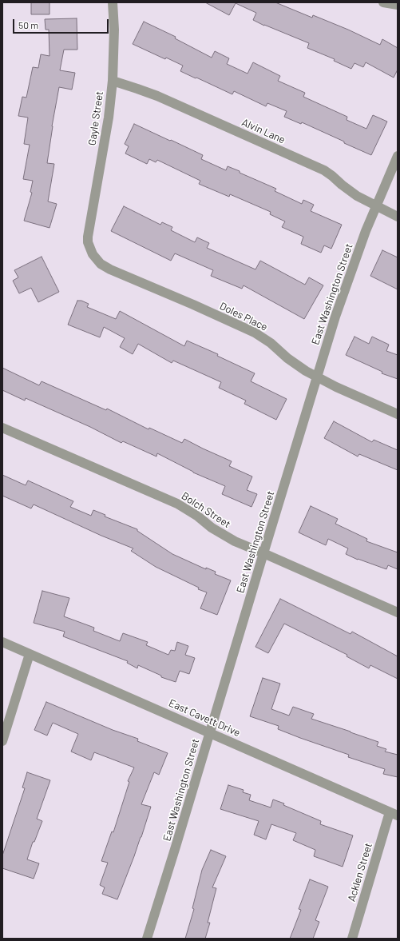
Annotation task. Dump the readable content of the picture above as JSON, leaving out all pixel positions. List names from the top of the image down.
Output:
{
  "streets": {
    "street": [
      "Gayle Street",
      "Alvin Lane",
      "East Washington Street",
      "Doles Place",
      "Bolch Street",
      "East Cavett Drive",
      "Acklen Street"
    ]
  },
  "crossings": [
    ["Gayle Street", "Alvin Lane"],
    ["Gayle Street", "Doles Place"],
    ["Alvin Lane", "East Washington Street"],
    ["East Washington Street", "Doles Place"],
    ["East Washington Street", "Bolch Street"],
    ["East Washington Street", "East Cavett Drive"],
    ["East Cavett Drive", "Acklen Street"]
  ],
  "scale_bar": "50 m"
}
